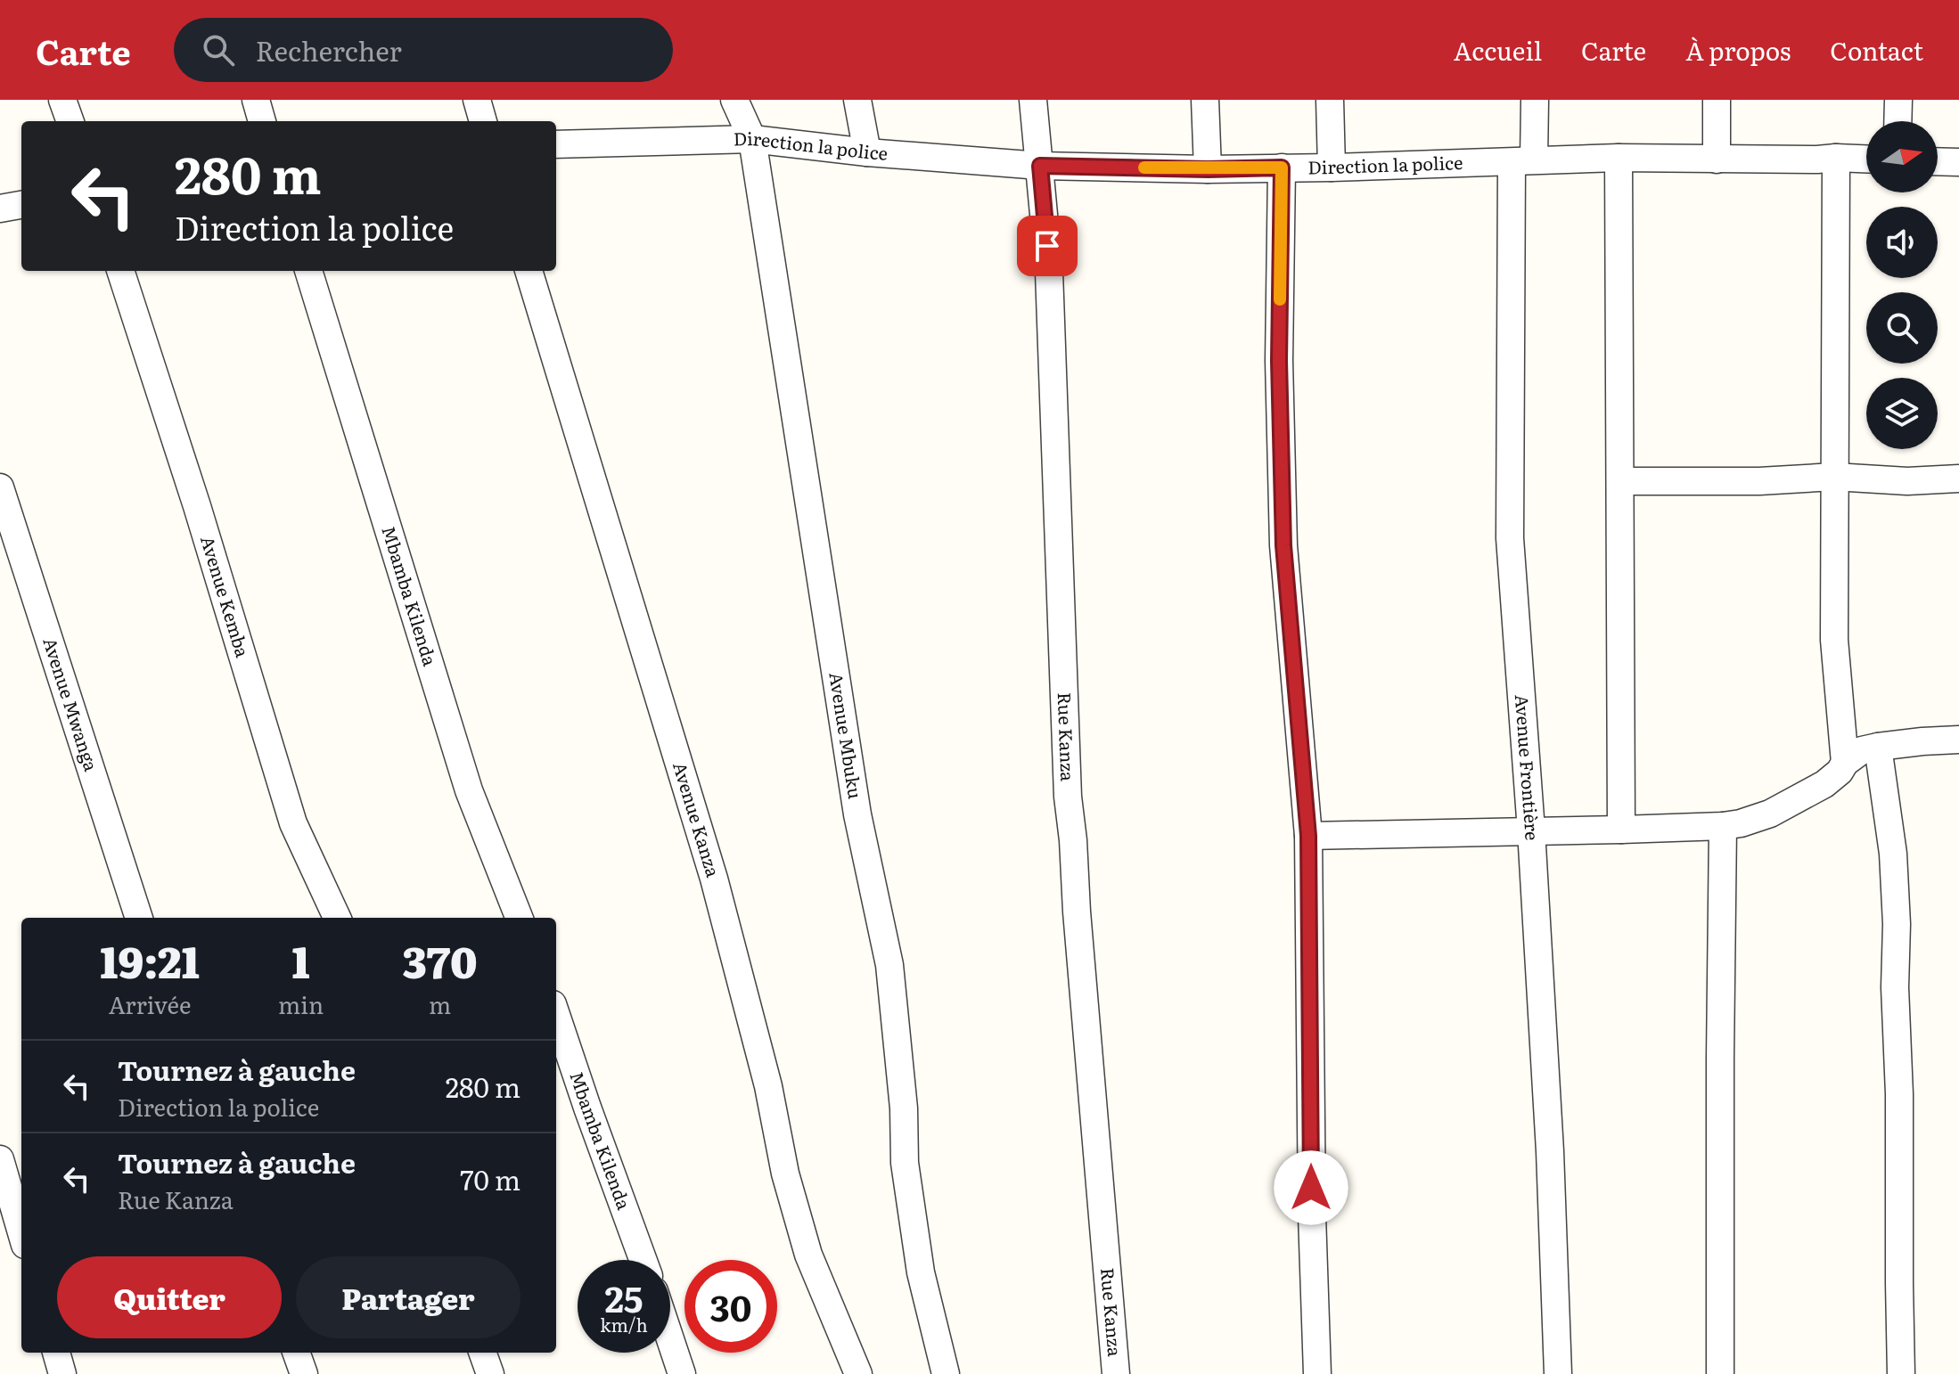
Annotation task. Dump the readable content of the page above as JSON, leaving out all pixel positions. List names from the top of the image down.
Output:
{
  "streets": {
    "street": [
      "Direction la police",
      "Avenue Kemba",
      "Mbamba Kilenda",
      "Avenue Mwanga",
      "Avenue Mbuku",
      "Rue Kanza",
      "Avenue Frontière",
      "Avenue Kanza"
    ]
  },
  "crossings": [
    ["Direction la police", "Avenue Mbuku"],
    ["Direction la police", "Rue Kanza"],
    ["Direction la police", "Avenue Frontière"]
  ],
  "north": "right",
  "page": {
    "header": "Carte",
    "search": "Rechercher",
    "nav": [
      "Accueil",
      "Carte",
      "À propos",
      "Contact"
    ],
    "turn": ["280 m", "Direction la police"],
    "eta": [
      "19:21",
      "Arrivée",
      "1",
      "min",
      "370",
      "m"
    ],
    "list": [
      {
        "name": "Tournez à gauche",
        "note": "Direction la police",
        "value": "280 m"
      },
      {
        "name": "Tournez à gauche",
        "note": "Rue Kanza",
        "value": "70 m"
      }
    ],
    "buttons": ["Quitter", "Partager"],
    "speed": "25 km/h",
    "limit": "30"
  }
}
